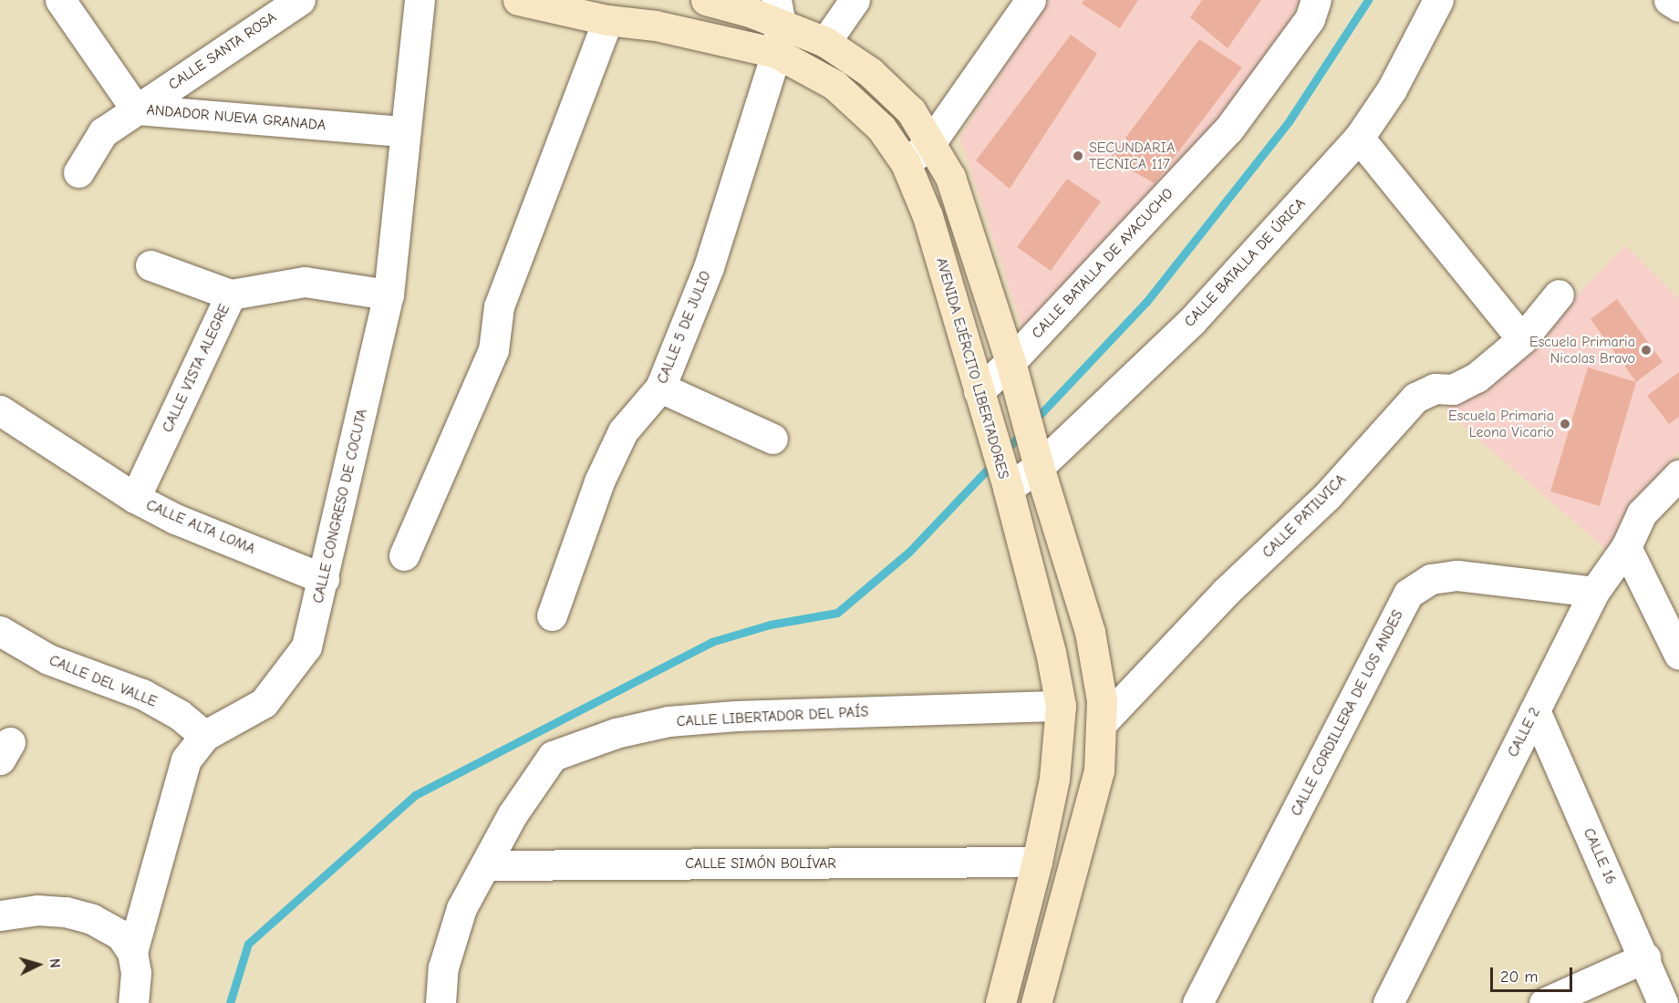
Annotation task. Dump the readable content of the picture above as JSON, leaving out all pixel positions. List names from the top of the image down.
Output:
{
  "streets": {
    "main road": ["AVENIDA EJÉRCITO LIBERTADORES"],
    "street": [
      "CALLE SANTA ROSA",
      "ANDADOR NUEVA GRANADA",
      "CALLE BATALLA DE ÚRICA",
      "CALLE BATALLA DE AYACUCHO",
      "CALLE 5 DE JULIO",
      "CALLE VISTA ALEGRE",
      "CALLE CONGRESO DE COCUTA",
      "CALLE PATILVICA",
      "CALLE ALTA LOMA",
      "CALLE DEL VALLE",
      "CALLE CORDILLERA DE LOS ANDES",
      "CALLE LIBERTADOR DEL PAÍS",
      "CALLE 2",
      "CALLE 16",
      "CALLE SIMÓN BOLÍVAR"
    ]
  },
  "crossings": [
    ["CALLE SANTA ROSA", "ANDADOR NUEVA GRANADA"],
    ["ANDADOR NUEVA GRANADA", "CALLE CONGRESO DE COCUTA"],
    ["CALLE BATALLA DE ÚRICA", "AVENIDA EJÉRCITO LIBERTADORES"],
    ["CALLE BATALLA DE AYACUCHO", "AVENIDA EJÉRCITO LIBERTADORES"],
    ["CALLE 5 DE JULIO", "AVENIDA EJÉRCITO LIBERTADORES"],
    ["CALLE VISTA ALEGRE", "CALLE CONGRESO DE COCUTA"],
    ["CALLE VISTA ALEGRE", "CALLE ALTA LOMA"],
    ["AVENIDA EJÉRCITO LIBERTADORES", "CALLE LIBERTADOR DEL PAÍS"],
    ["AVENIDA EJÉRCITO LIBERTADORES", "CALLE SIMÓN BOLÍVAR"],
    ["CALLE CONGRESO DE COCUTA", "CALLE ALTA LOMA"],
    ["CALLE CONGRESO DE COCUTA", "CALLE DEL VALLE"],
    ["CALLE CORDILLERA DE LOS ANDES", "CALLE 2"],
    ["CALLE LIBERTADOR DEL PAÍS", "CALLE SIMÓN BOLÍVAR"],
    ["CALLE 2", "CALLE 16"]
  ],
  "places": ["SECUNDARIA TECNICA 117", "Escuela Primaria Nicolas Bravo", "Escuela Primaria Leona Vicario"],
  "scale_bar": "20 m",
  "north": "right"
}
